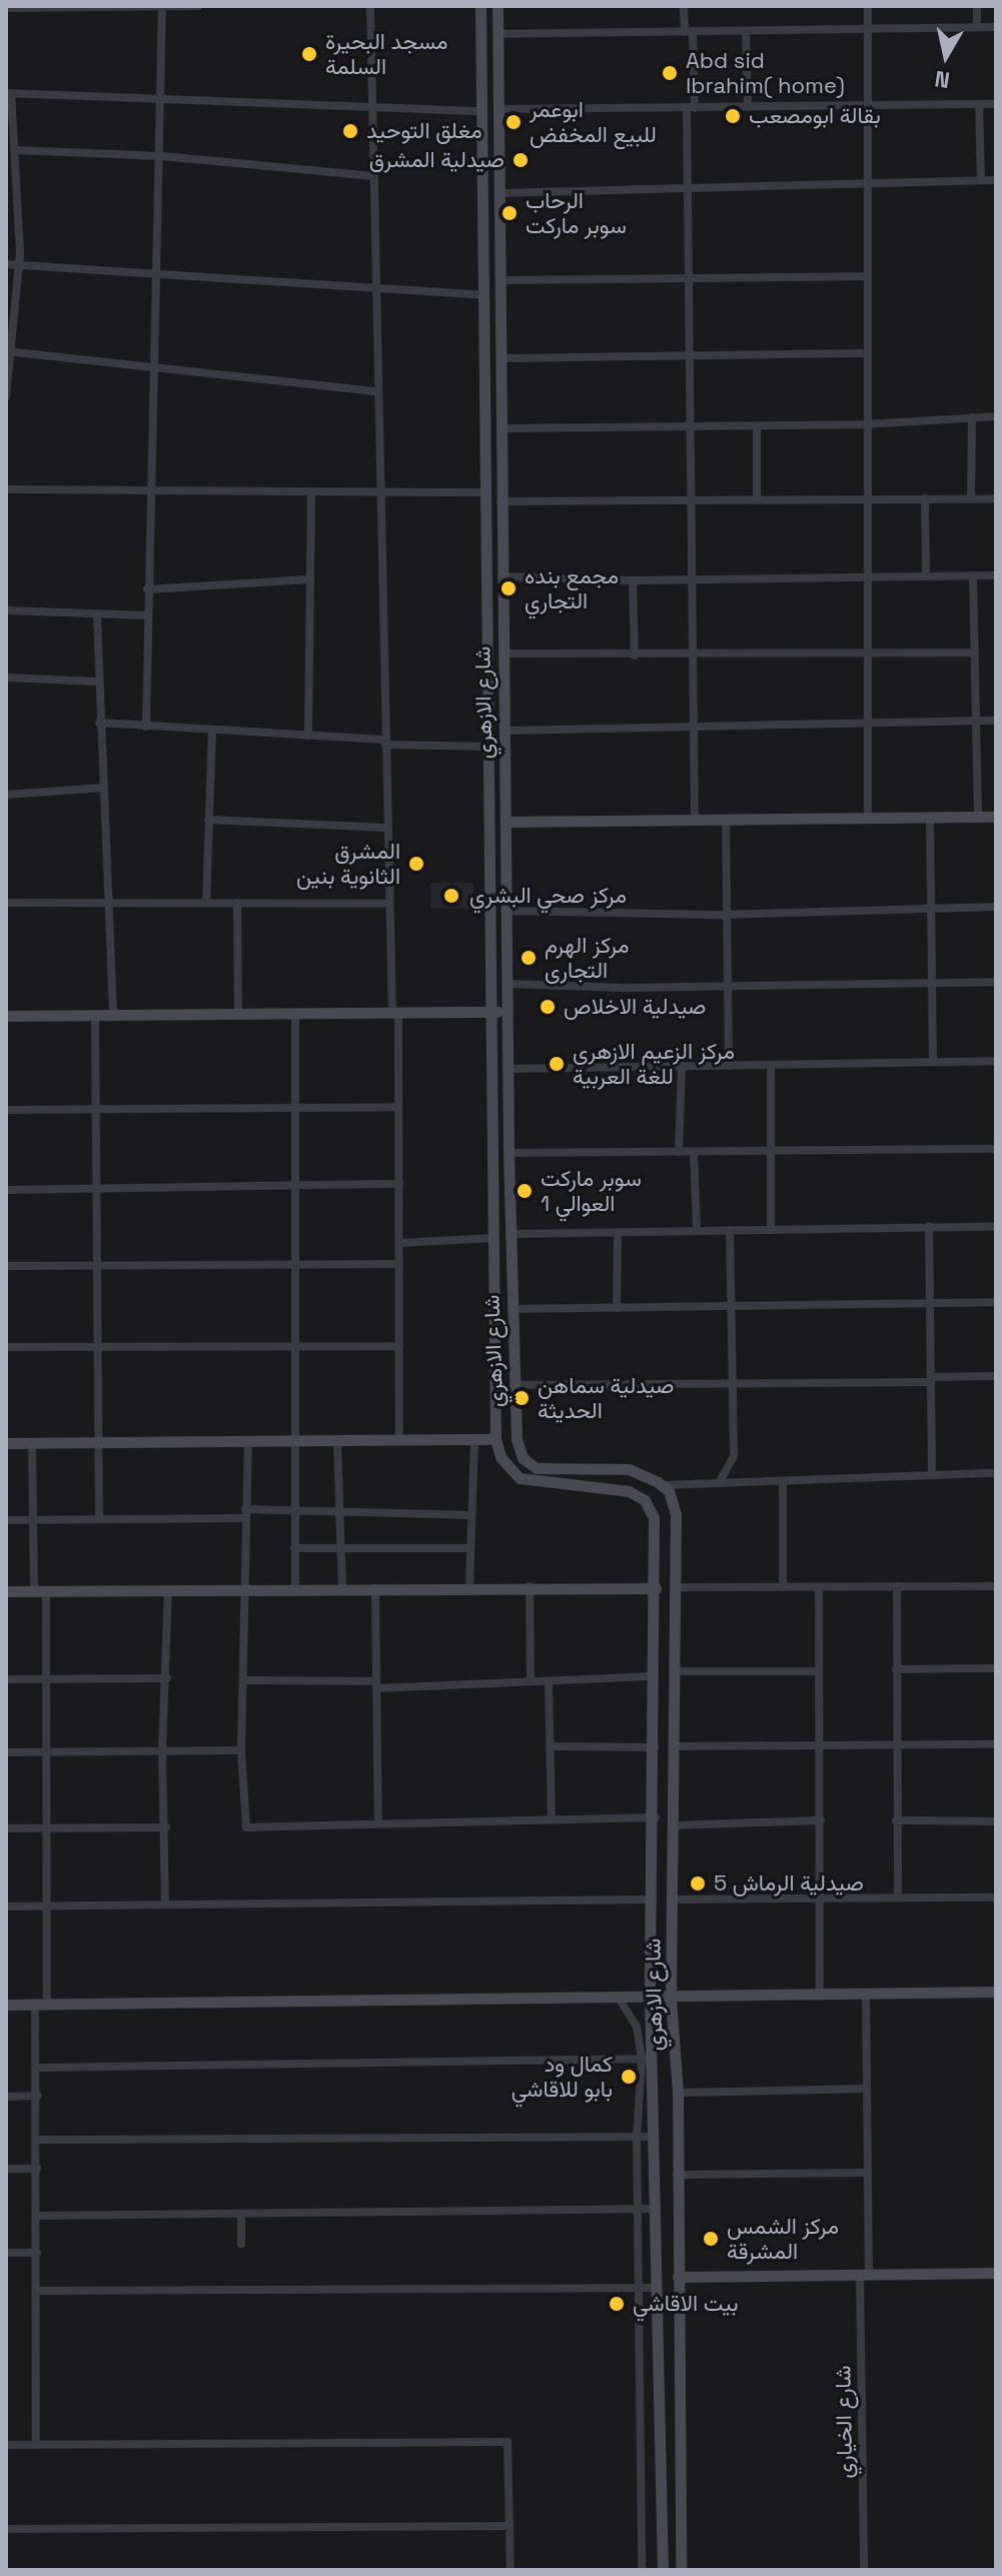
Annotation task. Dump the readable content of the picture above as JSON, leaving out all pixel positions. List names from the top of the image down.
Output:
{
  "streets": {
    "street": ["شارع الازهري", "شارع الخياري"]
  },
  "places": [
    "مسجد البحيرة السلمة",
    "Abd sid Ibrahim( home)",
    "بقالة ابومصعب",
    "ابوعمر للبيع المخفض",
    "مغلق التوحيد",
    "صيدلية المشرق",
    "الرحاب سوبر ماركت",
    "مجمع بنده التجاري",
    "المشرق الثانوية بنين",
    "مركز صحي البشري",
    "مركز الهرم التجارى",
    "صيدلية الاخلاص",
    "مركز الزعيم الازهري للغة العربية",
    "سوبر ماركت العوالي 1",
    "صيدلية سماهن الحديثة",
    "صيدلية الرماش 5",
    "كمال ود بابو للاقاشي",
    "مركز الشمس المشرقة",
    "بيت الاقاشي"
  ],
  "north": "bottom"
}
